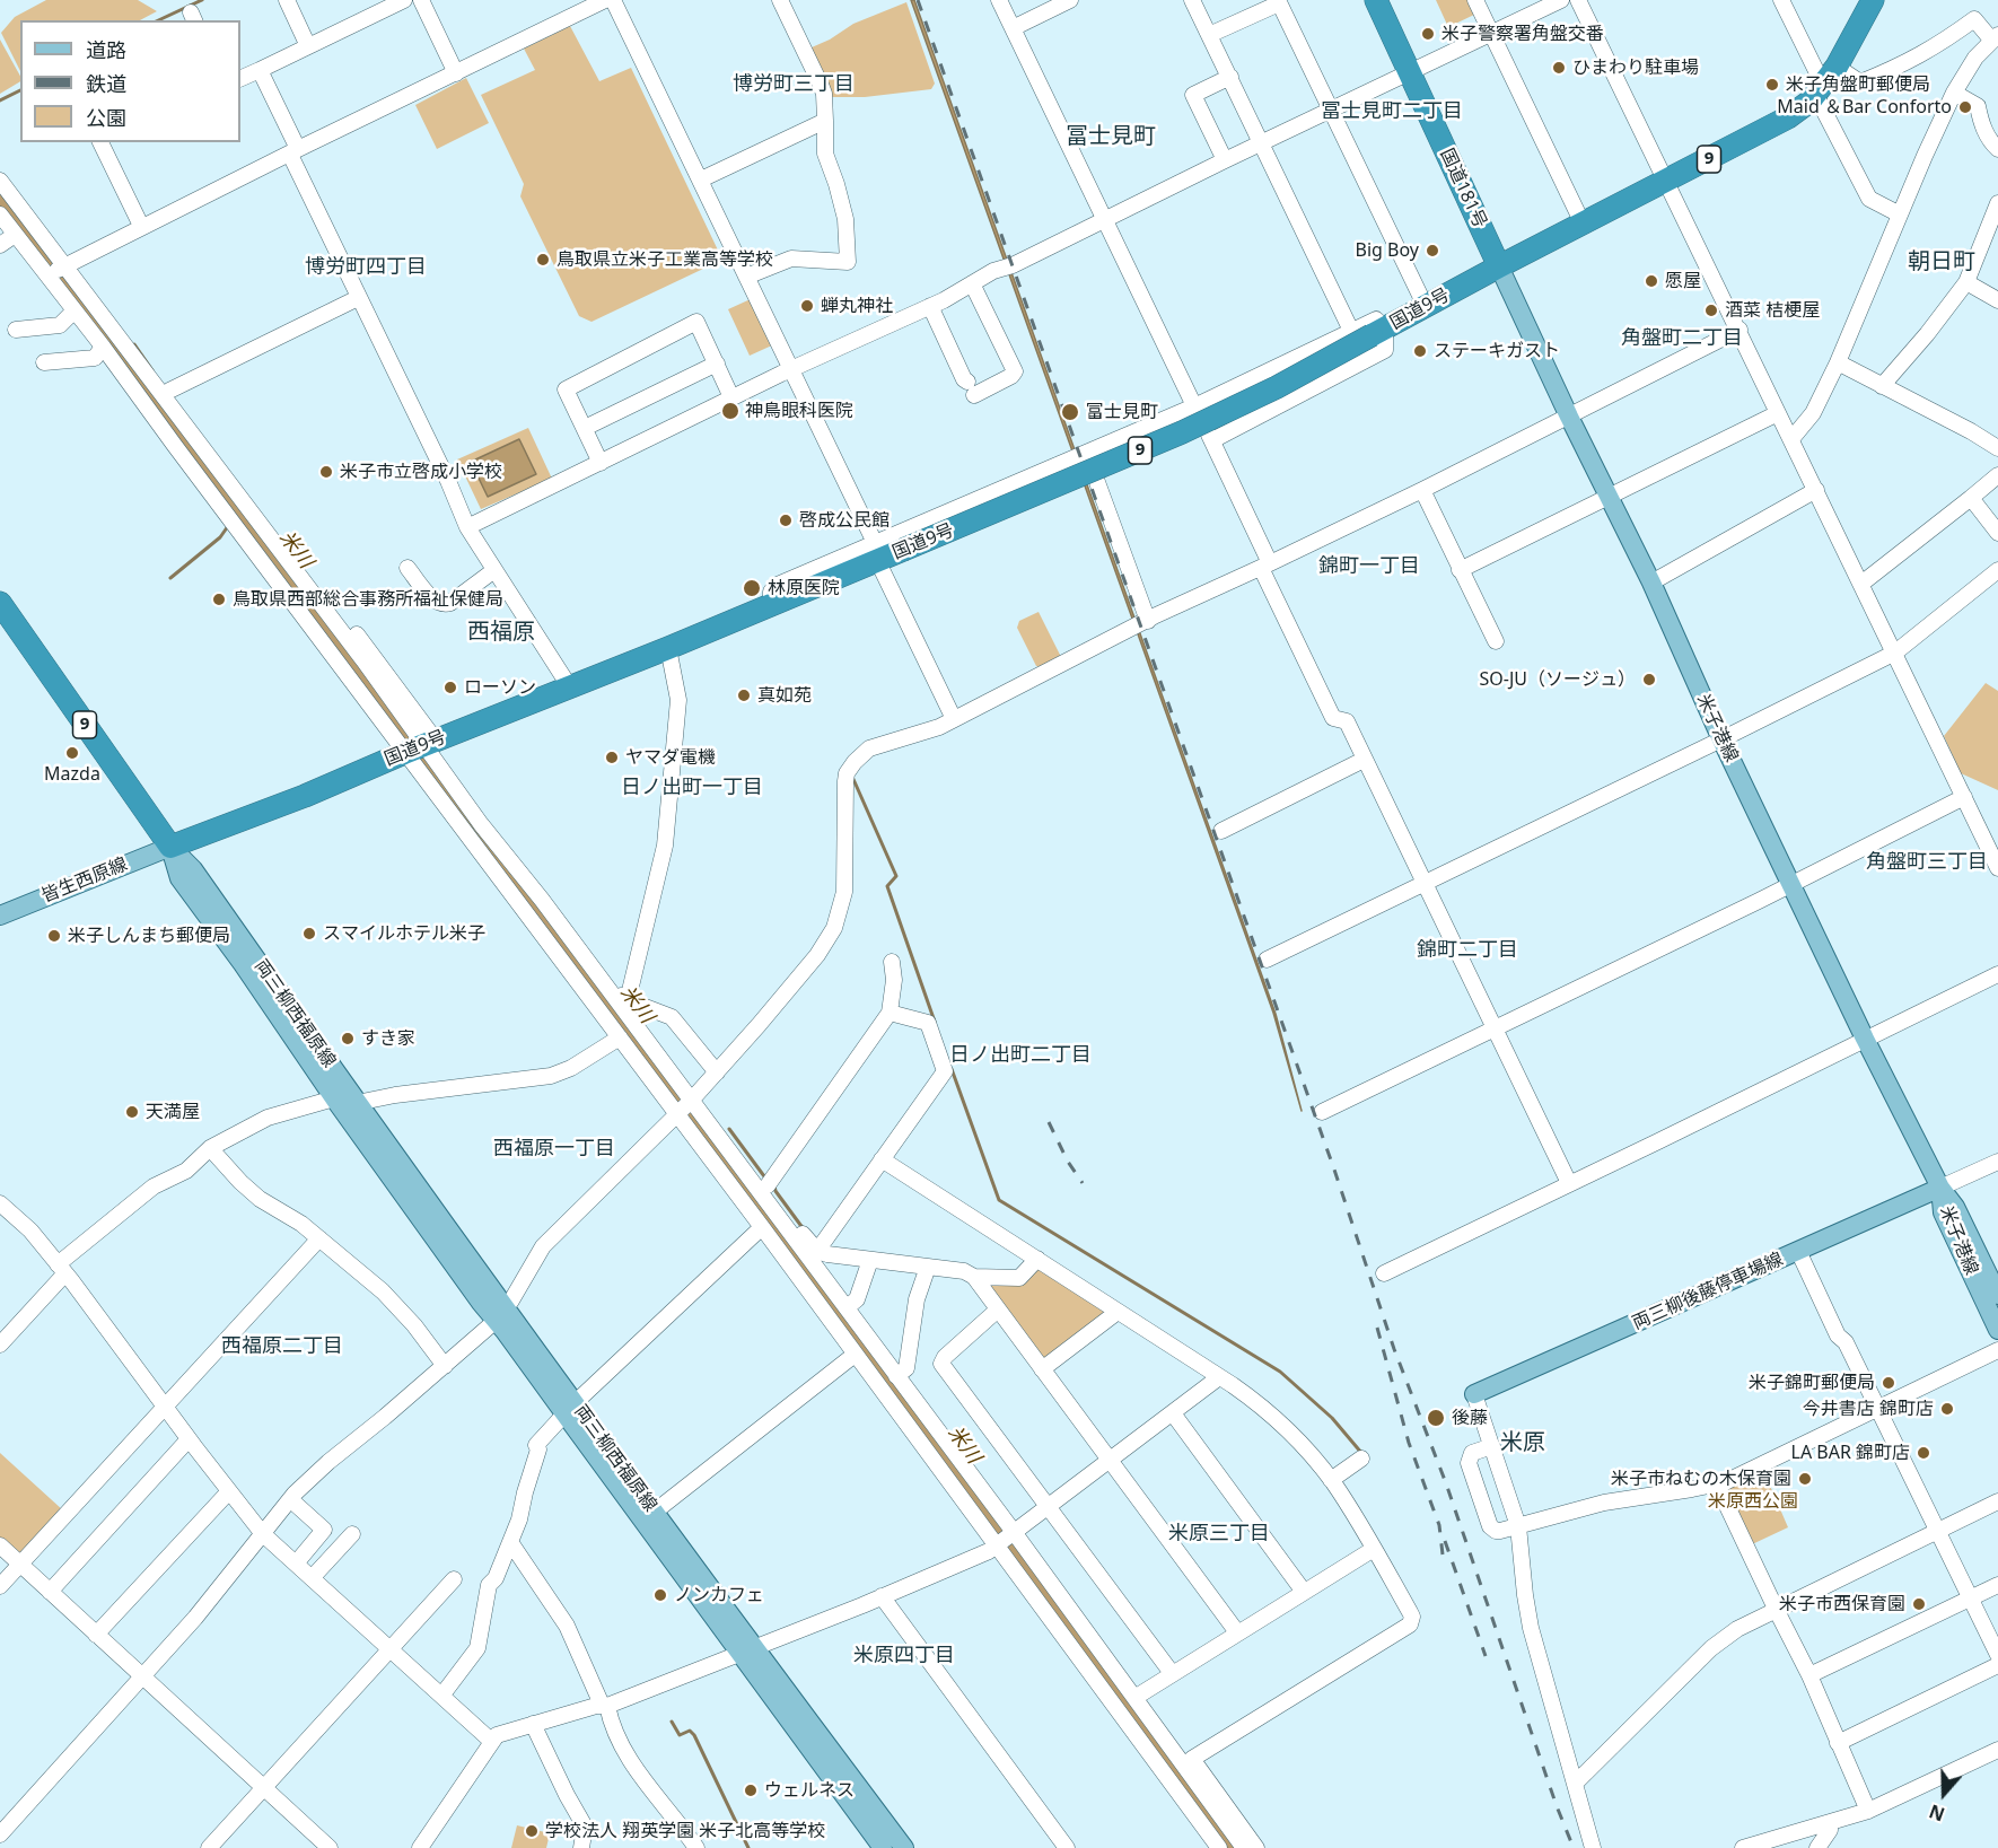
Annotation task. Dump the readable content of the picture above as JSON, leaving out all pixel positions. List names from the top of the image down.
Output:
{
  "streets": {
    "highway": ["9", "国道181号", "国道9号"],
    "main road": [
      "米子港線",
      "皆生西原線",
      "両三柳西福原線",
      "両三柳後藤停車場線"
    ]
  },
  "crossings": [
    ["9", "国道9号"],
    ["9", "皆生西原線"],
    ["9", "両三柳西福原線"],
    ["国道181号", "国道9号"],
    ["国道181号", "米子港線"],
    ["国道9号", "米子港線"],
    ["国道9号", "皆生西原線"],
    ["国道9号", "両三柳西福原線"],
    ["米子港線", "両三柳後藤停車場線"],
    ["皆生西原線", "両三柳西福原線"]
  ],
  "districts": [
    "博労町三丁目",
    "冨士見町二丁目",
    "冨士見町",
    "朝日町",
    "博労町四丁目",
    "角盤町二丁目",
    "錦町一丁目",
    "西福原",
    "日ノ出町一丁目",
    "角盤町三丁目",
    "錦町二丁目",
    "日ノ出町二丁目",
    "西福原一丁目",
    "西福原二丁目",
    "米原",
    "米原三丁目",
    "米原四丁目"
  ],
  "water": ["米川"],
  "parks": ["米原西公園"],
  "places": [
    "米子警察署角盤交番",
    "ひまわり駐車場",
    "米子角盤町郵便局",
    "Maid ＆Bar Conforto",
    "Big Boy",
    "鳥取県立米子工業高等学校",
    "愿屋",
    "蝉丸神社",
    "酒菜 桔梗屋",
    "ステーキガスト",
    "神鳥眼科医院",
    "富士見町",
    "米子市立啓成小学校",
    "啓成公民館",
    "林原医院",
    "鳥取県西部総合事務所福祉保健局",
    "SO-JU（ソージュ）",
    "ローソン",
    "真如苑",
    "Mazda",
    "ヤマダ電機",
    "スマイルホテル米子",
    "米子しんまち郵便局",
    "すき家",
    "天満屋",
    "米子錦町郵便局",
    "今井書店 錦町店",
    "後藤",
    "LA BAR 錦町店",
    "米子市ねむの木保育園",
    "ノンカフェ",
    "米子市西保育園",
    "ウェルネス",
    "学校法人 翔英学園 米子北高等学校"
  ],
  "legend": ["道路", "鉄道", "公園"],
  "north": "bottom"
}
